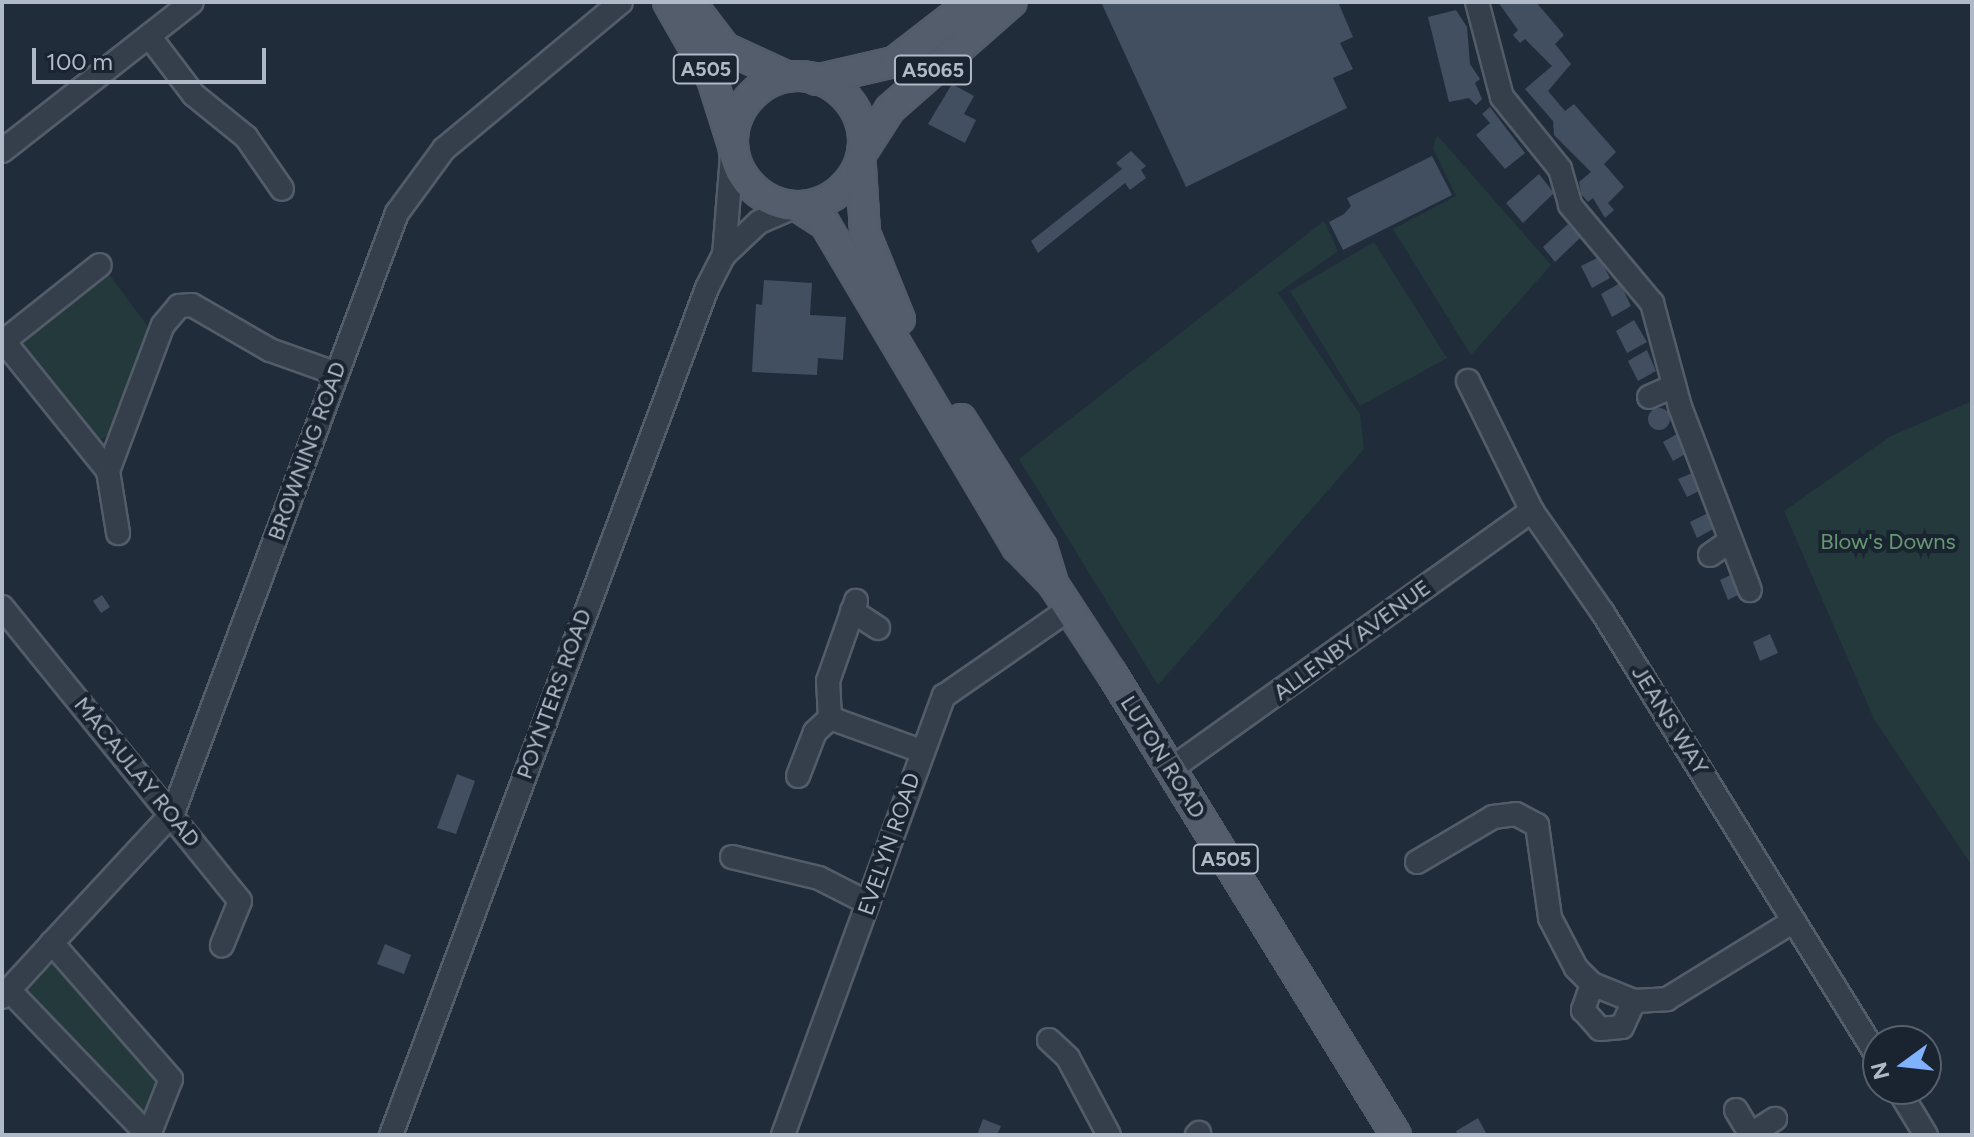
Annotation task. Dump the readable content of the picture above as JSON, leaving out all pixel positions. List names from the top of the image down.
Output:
{
  "streets": {
    "main road": ["A505", "A5065", "LUTON ROAD"],
    "street": [
      "BROWNING ROAD",
      "ALLENBY AVENUE",
      "POYNTERS ROAD",
      "JEANS WAY",
      "MACAULAY ROAD",
      "EVELYN ROAD"
    ]
  },
  "crossings": [
    ["A505", "A5065"],
    ["A505", "POYNTERS ROAD"],
    ["A505", "LUTON ROAD"],
    ["A5065", "POYNTERS ROAD"],
    ["A5065", "LUTON ROAD"],
    ["BROWNING ROAD", "MACAULAY ROAD"],
    ["ALLENBY AVENUE", "JEANS WAY"],
    ["ALLENBY AVENUE", "LUTON ROAD"],
    ["POYNTERS ROAD", "LUTON ROAD"],
    ["LUTON ROAD", "EVELYN ROAD"]
  ],
  "parks": ["Blow's Downs"],
  "scale_bar": "100 m",
  "north": "left"
}
